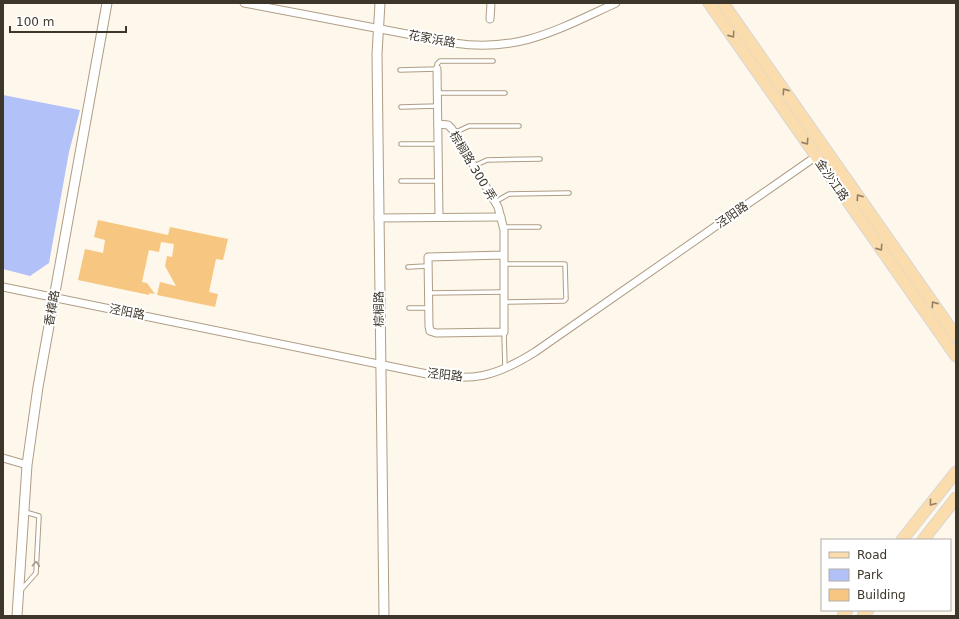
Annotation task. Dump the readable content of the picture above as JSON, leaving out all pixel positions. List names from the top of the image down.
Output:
{
  "streets": {
    "main road": ["金沙江路"],
    "street": [
      "花家浜路",
      "棕榈路 300 弄",
      "泾阳路",
      "香樟路",
      "棕榈路"
    ]
  },
  "crossings": [
    ["花家浜路", "棕榈路"],
    ["棕榈路 300 弄", "棕榈路"],
    ["金沙江路", "泾阳路"],
    ["泾阳路", "香樟路"],
    ["泾阳路", "棕榈路"]
  ],
  "legend": ["Road", "Park", "Building"],
  "scale_bar": "100 m"
}
